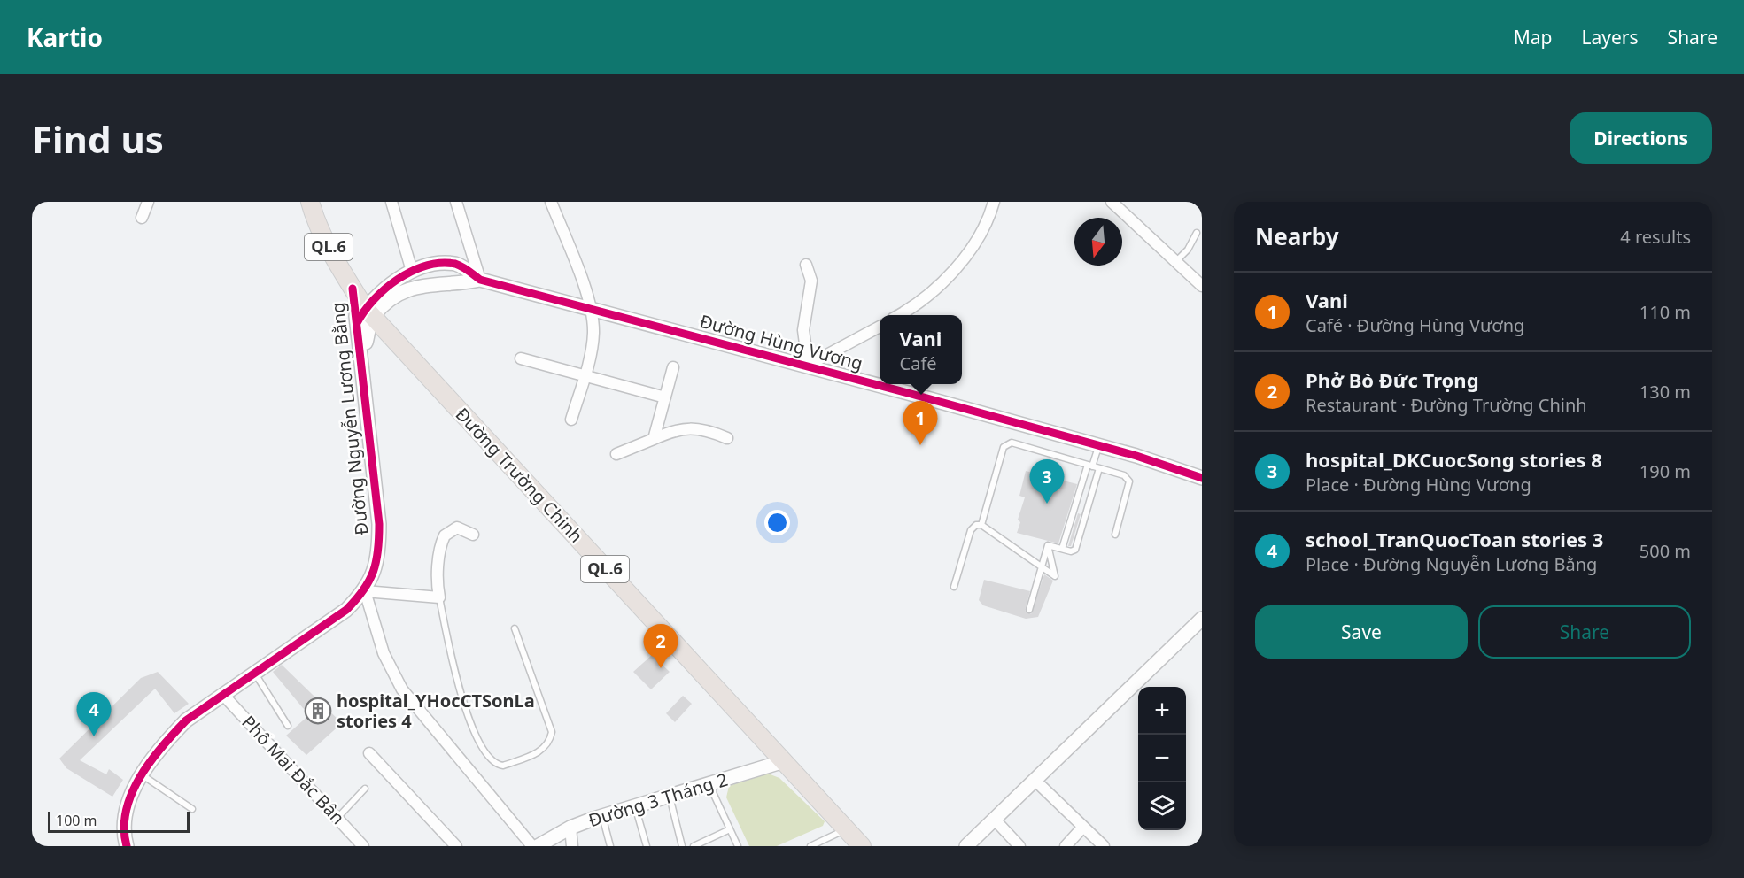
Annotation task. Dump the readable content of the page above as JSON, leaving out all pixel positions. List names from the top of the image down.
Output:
{
  "streets": {
    "main road": ["QL.6", "Đường Trường Chinh"],
    "street": [
      "Đường Hùng Vương",
      "Đường Nguyễn Lương Bằng",
      "Phố Mai Đắc Bân",
      "Đường 3 Tháng 2"
    ]
  },
  "crossings": [
    ["Đường Hùng Vương", "Đường Nguyễn Lương Bằng"],
    ["Đường Hùng Vương", "Đường Trường Chinh"],
    ["Đường Nguyễn Lương Bằng", "Đường Trường Chinh"],
    ["Đường Nguyễn Lương Bằng", "Phố Mai Đắc Bân"],
    ["Đường Trường Chinh", "Đường 3 Tháng 2"]
  ],
  "places": {
    "building": ["hospital_YHocCTSonLa stories 4"]
  },
  "scale_bar": "100 m",
  "north": "bottom",
  "page": {
    "header": "Kartio",
    "nav": ["Map", "Layers", "Share"],
    "buttons": [
      "Directions",
      ["Save", "Share"]
    ],
    "title": "Find us",
    "heading": ["Nearby", "4 results"],
    "list": [
      {
        "mark": "1",
        "name": "Vani",
        "note": "Café · Đường Hùng Vương",
        "value": "110 m"
      },
      {
        "mark": "2",
        "name": "Phở Bò Đức Trọng",
        "note": "Restaurant · Đường Trường Chinh",
        "value": "130 m"
      },
      {
        "mark": "3",
        "name": "hospital_DKCuocSong stories 8",
        "note": "Place · Đường Hùng Vương",
        "value": "190 m"
      },
      {
        "mark": "4",
        "name": "school_TranQuocToan stories 3",
        "note": "Place · Đường Nguyễn Lương Bằng",
        "value": "500 m"
      }
    ],
    "popup": ["Vani", "Café"],
    "pins": [
      "1",
      "3",
      "2",
      "4"
    ],
    "map_buttons": ["+", "−"],
    "scale": "100 m"
  }
}
